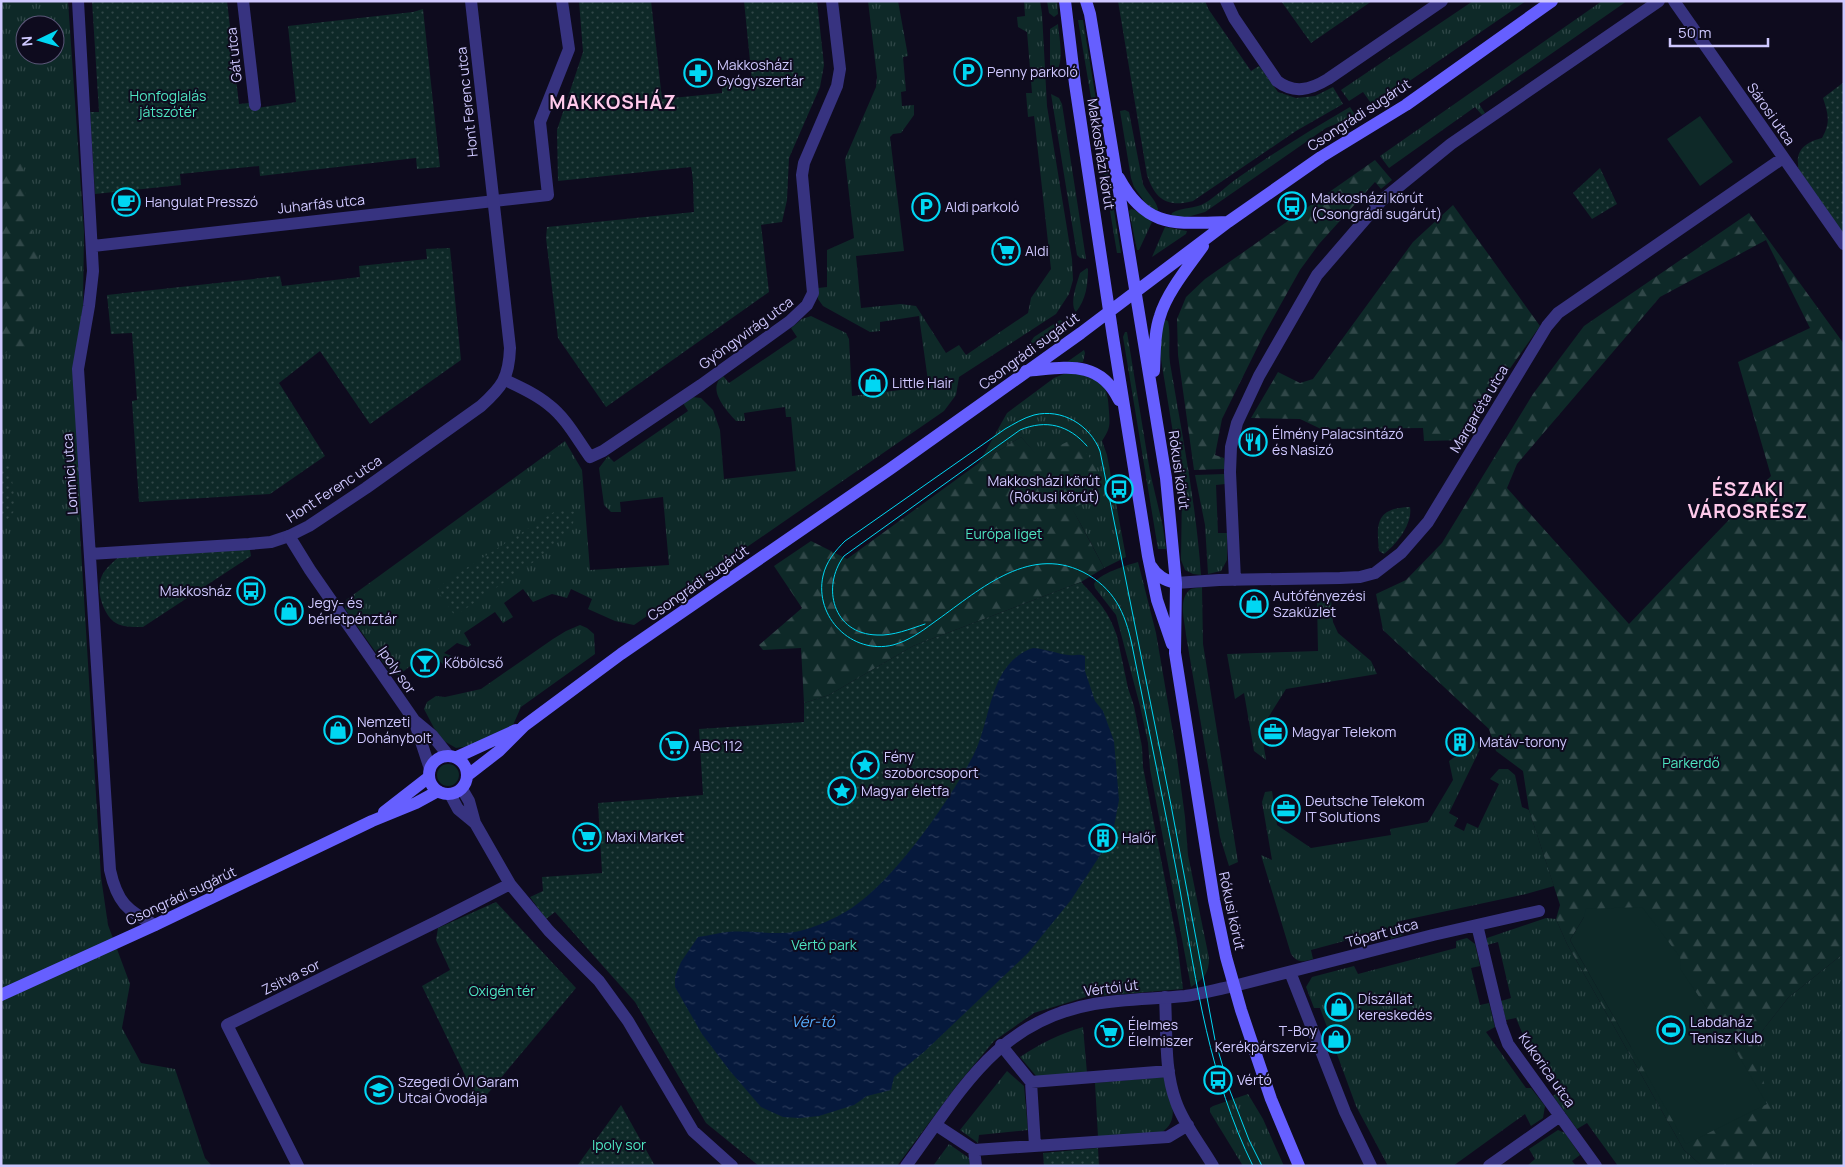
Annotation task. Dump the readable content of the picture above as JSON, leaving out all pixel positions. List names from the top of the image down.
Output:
{
  "streets": {
    "main road": ["Csongrádi sugárút", "Makkosházi körút", "Rókusi körút"],
    "street": [
      "Gát utca",
      "Hont Ferenc utca",
      "Sárosi utca",
      "Juharfás utca",
      "Gyöngyvirág utca",
      "Margaréta utca",
      "Lomnici utca",
      "Ipoly sor",
      "Tópart utca",
      "Zsitva sor",
      "Vértói út",
      "Kukorica utca"
    ]
  },
  "crossings": [
    ["Hont Ferenc utca", "Juharfás utca"],
    ["Hont Ferenc utca", "Gyöngyvirág utca"],
    ["Hont Ferenc utca", "Lomnici utca"],
    ["Hont Ferenc utca", "Ipoly sor"],
    ["Sárosi utca", "Margaréta utca"],
    ["Csongrádi sugárút", "Makkosházi körút"],
    ["Csongrádi sugárút", "Rókusi körút"],
    ["Csongrádi sugárút", "Lomnici utca"],
    ["Csongrádi sugárút", "Ipoly sor"],
    ["Makkosházi körút", "Rókusi körút"],
    ["Juharfás utca", "Lomnici utca"],
    ["Margaréta utca", "Rókusi körút"],
    ["Rókusi körút", "Tópart utca"],
    ["Rókusi körút", "Vértói út"],
    ["Tópart utca", "Vértói út"],
    ["Tópart utca", "Kukorica utca"]
  ],
  "districts": ["MAKKOSHÁZ", "ÉSZAKI VÁROSRÉSZ"],
  "water": ["Vér-tó"],
  "parks": [
    "Honfoglalás játszótér",
    "Európa liget",
    "Parkerdő",
    "Vértó park",
    "Oxigén tér",
    "Ipoly sor"
  ],
  "places": {
    "parking": ["Penny parkoló", "Aldi parkoló"],
    "pharmacy": ["Makkosházi Gyógyszertár"],
    "cafe": ["Hangulat Presszó"],
    "bus stop": [
      "Makkosházi körút (Csongrádi sugárút)",
      "Makkosházi körút (Rókusi körút)",
      "Makkosház",
      "Vértó"
    ],
    "supermarket": [
      "Aldi",
      "ABC 112",
      "Maxi Market",
      "Élelmes Élelmiszer"
    ],
    "shop": [
      "Little Hair",
      "Autófényezési Szaküzlet",
      "Jegy- és bérletpénztár",
      "Nemzeti Dohánybolt",
      "Díszállat kereskedés",
      "T-Boy Kerékpárszerviz"
    ],
    "restaurant": ["Élmény Palacsintázó és Nasizó"],
    "bar": ["Kőbölcső"],
    "office": ["Magyar Telekom", "Deutsche Telekom IT Solutions"],
    "building": ["Matáv-torony", "Halőr"],
    "place": ["Fény szoborcsoport", "Magyar életfa"],
    "sports": ["Labdaház Tenisz Klub"],
    "school or university": ["Szegedi ÓVI Garam Utcai Óvodája"]
  },
  "scale_bar": "50 m",
  "north": "left"
}
